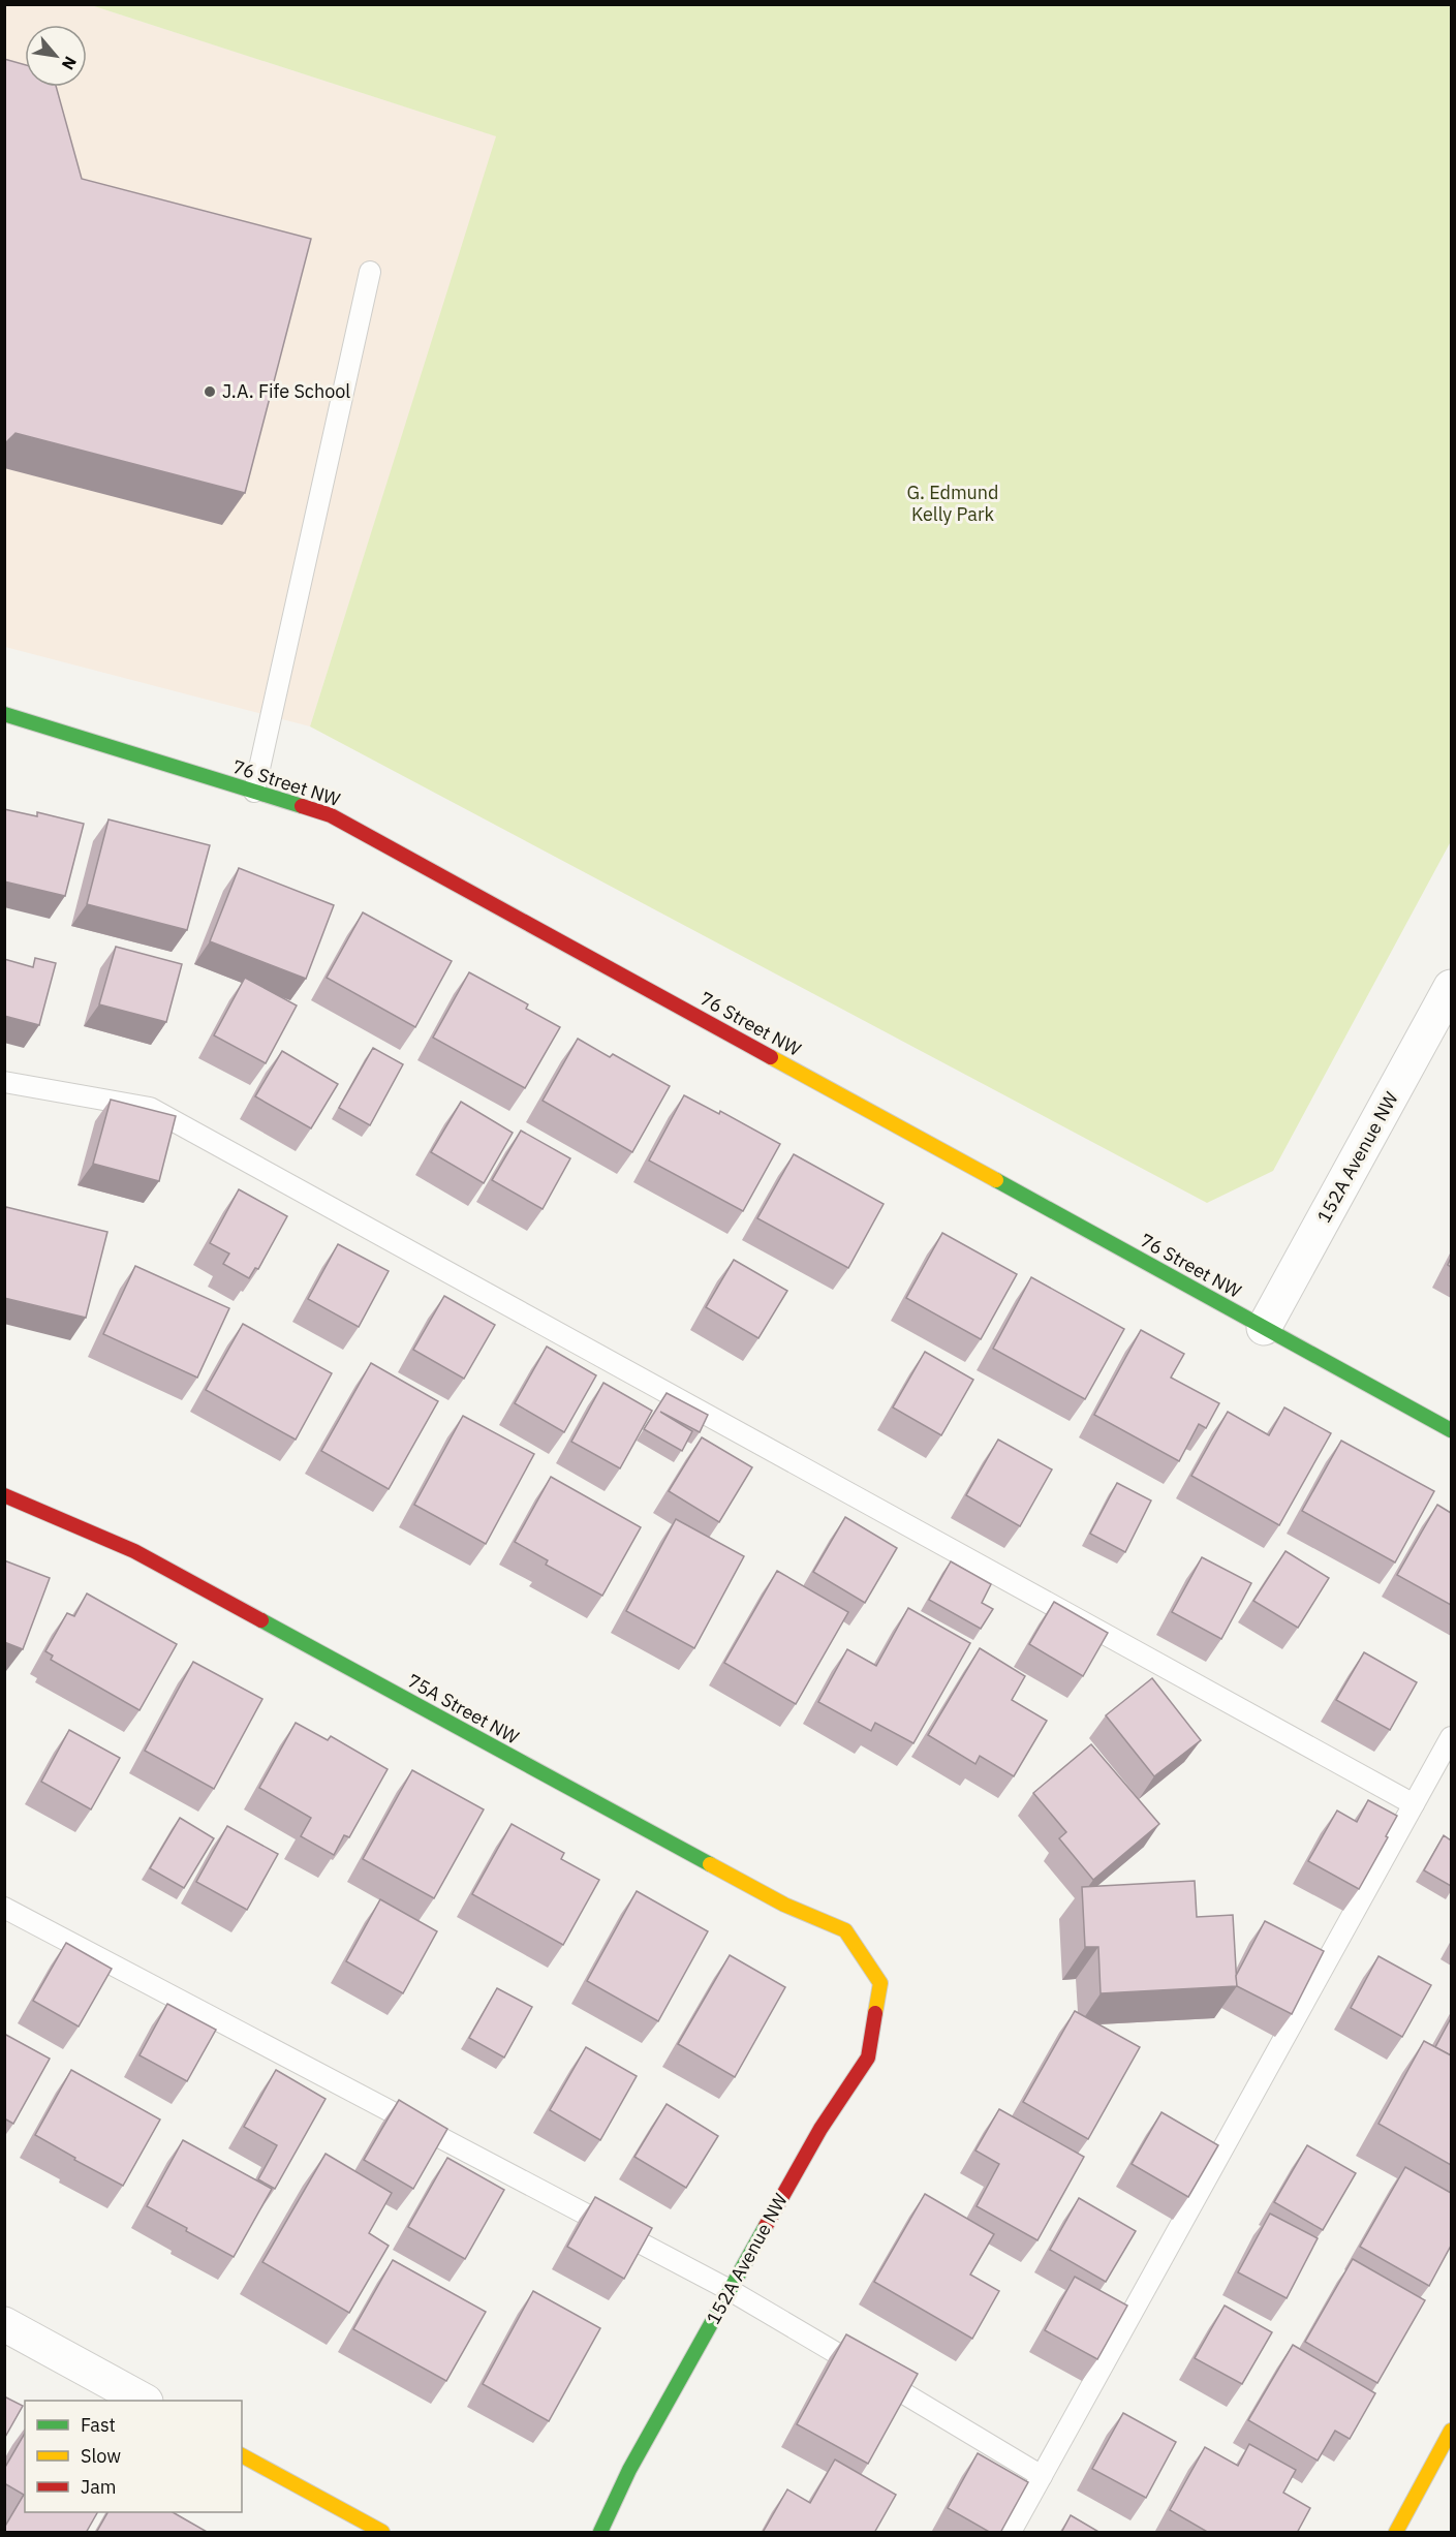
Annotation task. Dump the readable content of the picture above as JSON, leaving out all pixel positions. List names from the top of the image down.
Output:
{
  "streets": {
    "street": ["76 Street NW", "152A Avenue NW", "75A Street NW"]
  },
  "crossings": [
    ["76 Street NW", "152A Avenue NW"],
    ["152A Avenue NW", "75A Street NW"]
  ],
  "parks": ["G. Edmund Kelly Park"],
  "places": ["J.A. Fife School"],
  "legend": ["Fast", "Slow", "Jam"],
  "north": "bottom right"
}
